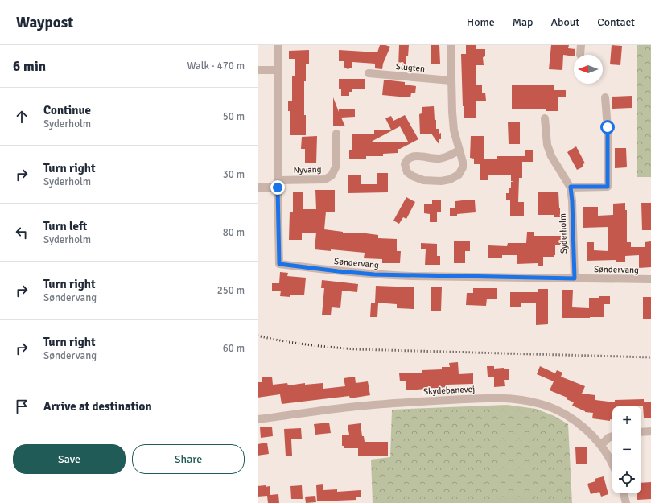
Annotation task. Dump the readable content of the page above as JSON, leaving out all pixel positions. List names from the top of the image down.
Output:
{
  "streets": {
    "street": [
      "Slugten",
      "Nyvang",
      "Syderholm",
      "Søndervang",
      "Skydebanevej"
    ]
  },
  "crossings": [
    ["Nyvang", "Søndervang"],
    ["Syderholm", "Søndervang"]
  ],
  "north": "left",
  "page": {
    "header": "Waypost",
    "nav": [
      "Home",
      "Map",
      "About",
      "Contact"
    ],
    "heading": ["6 min", "Walk · 470 m"],
    "list": [
      ["Continue", "Syderholm", "50 m"],
      ["Turn right", "Syderholm", "30 m"],
      ["Turn left", "Syderholm", "80 m"],
      ["Turn right", "Søndervang", "250 m"],
      ["Turn right", "Søndervang", "60 m"],
      "Arrive at destination"
    ],
    "map_buttons": ["+", "−"],
    "buttons": ["Save", "Share"]
  }
}
